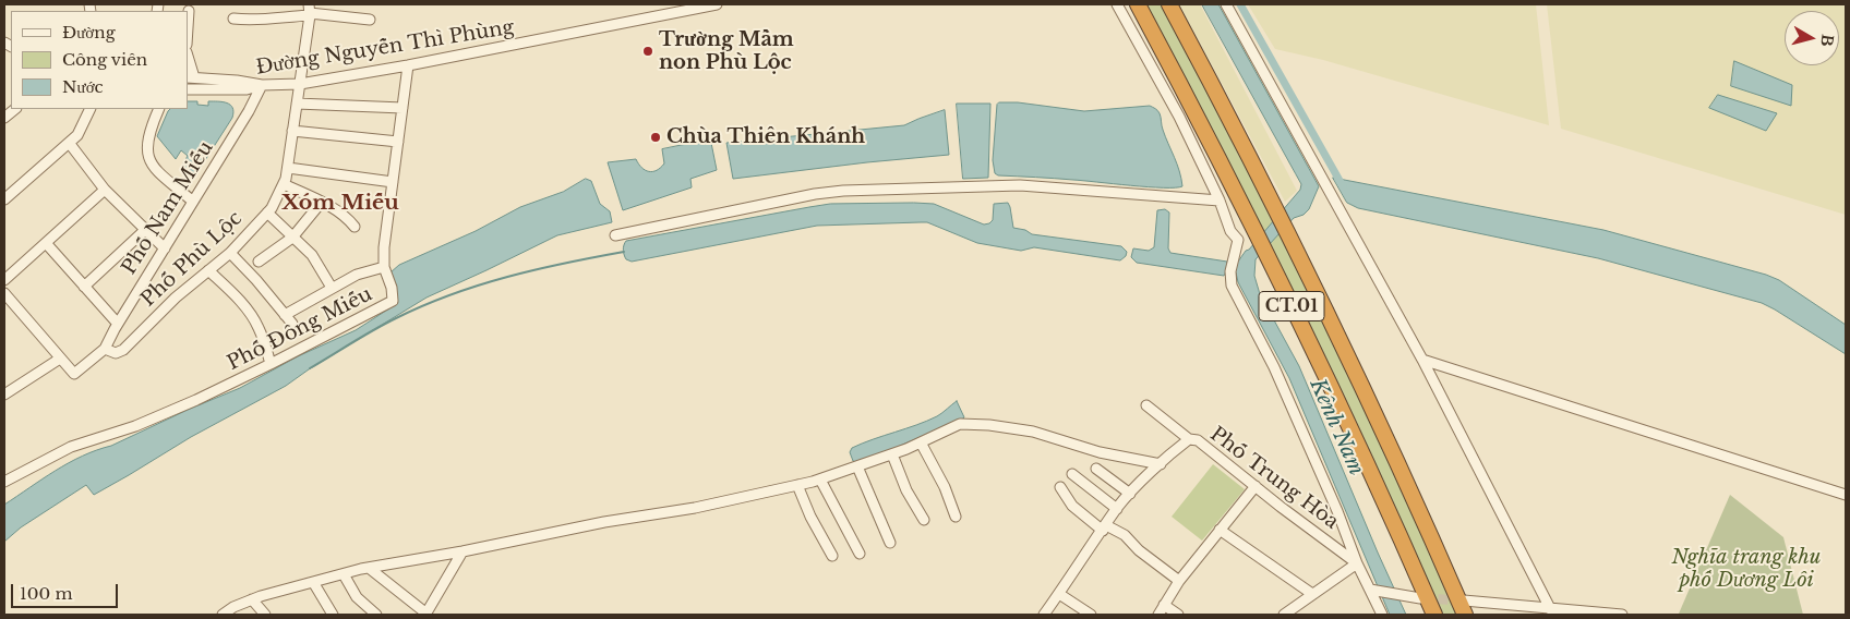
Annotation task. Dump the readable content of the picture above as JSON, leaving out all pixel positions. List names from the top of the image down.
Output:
{
  "streets": {
    "highway": ["CT.01"],
    "street": [
      "Đường Nguyễn Thì Phùng",
      "Phố Nam Miếu",
      "Phố Phù Lộc",
      "Phố Đông Miếu",
      "Phố Trung Hòa"
    ]
  },
  "crossings": [
    ["Đường Nguyễn Thì Phùng", "Phố Nam Miếu"],
    ["Đường Nguyễn Thì Phùng", "Phố Phù Lộc"],
    ["Đường Nguyễn Thì Phùng", "Phố Đông Miếu"],
    ["Phố Nam Miếu", "Phố Phù Lộc"]
  ],
  "districts": ["Xóm Miếu"],
  "water": ["Kênh Nam"],
  "parks": ["Nghĩa trang khu phố Dương Lôi"],
  "places": ["Trường Mầm non Phù Lộc", "Chùa Thiên Khánh"],
  "legend": ["Đường", "Công viên", "Nước"],
  "scale_bar": "100 m",
  "north": "right"
}
